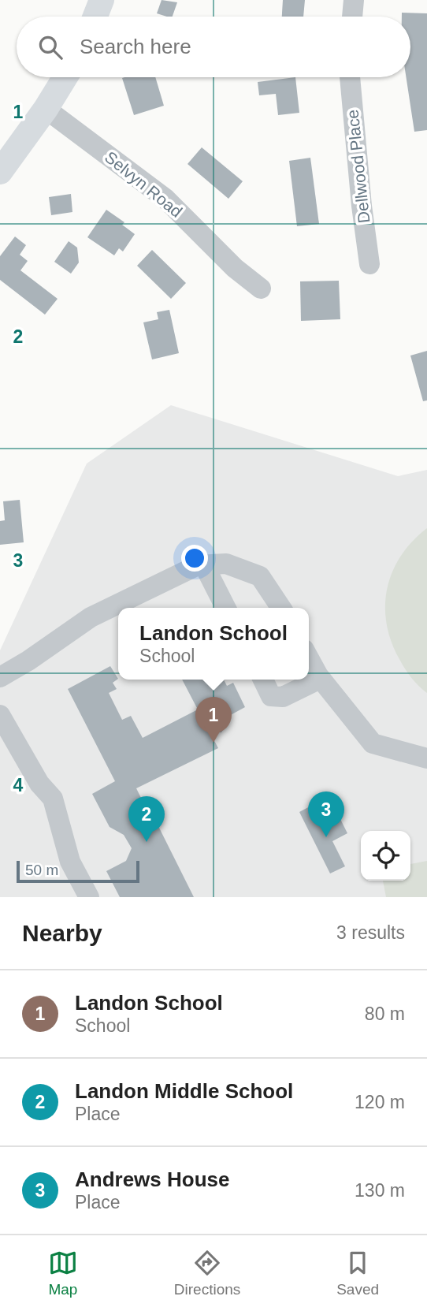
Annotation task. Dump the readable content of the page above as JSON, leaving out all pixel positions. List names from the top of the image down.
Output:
{
  "streets": {
    "street": ["Dellwood Place", "Selvyn Road"]
  },
  "scale_bar": "50 m",
  "page": {
    "search": "Search here",
    "popup": ["Landon School", "School"],
    "pins": ["1", "3", "2"],
    "scale": "50 m",
    "heading": ["Nearby", "3 results"],
    "list": [
      {
        "mark": "1",
        "name": "Landon School",
        "note": "School",
        "value": "80 m"
      },
      {
        "mark": "2",
        "name": "Landon Middle School",
        "note": "Place",
        "value": "120 m"
      },
      {
        "mark": "3",
        "name": "Andrews House",
        "note": "Place",
        "value": "130 m"
      }
    ],
    "nav": ["Map", "Directions", "Saved"]
  },
  "grid": {
    "rows": [
      "1",
      "2",
      "3",
      "4"
    ]
  }
}
